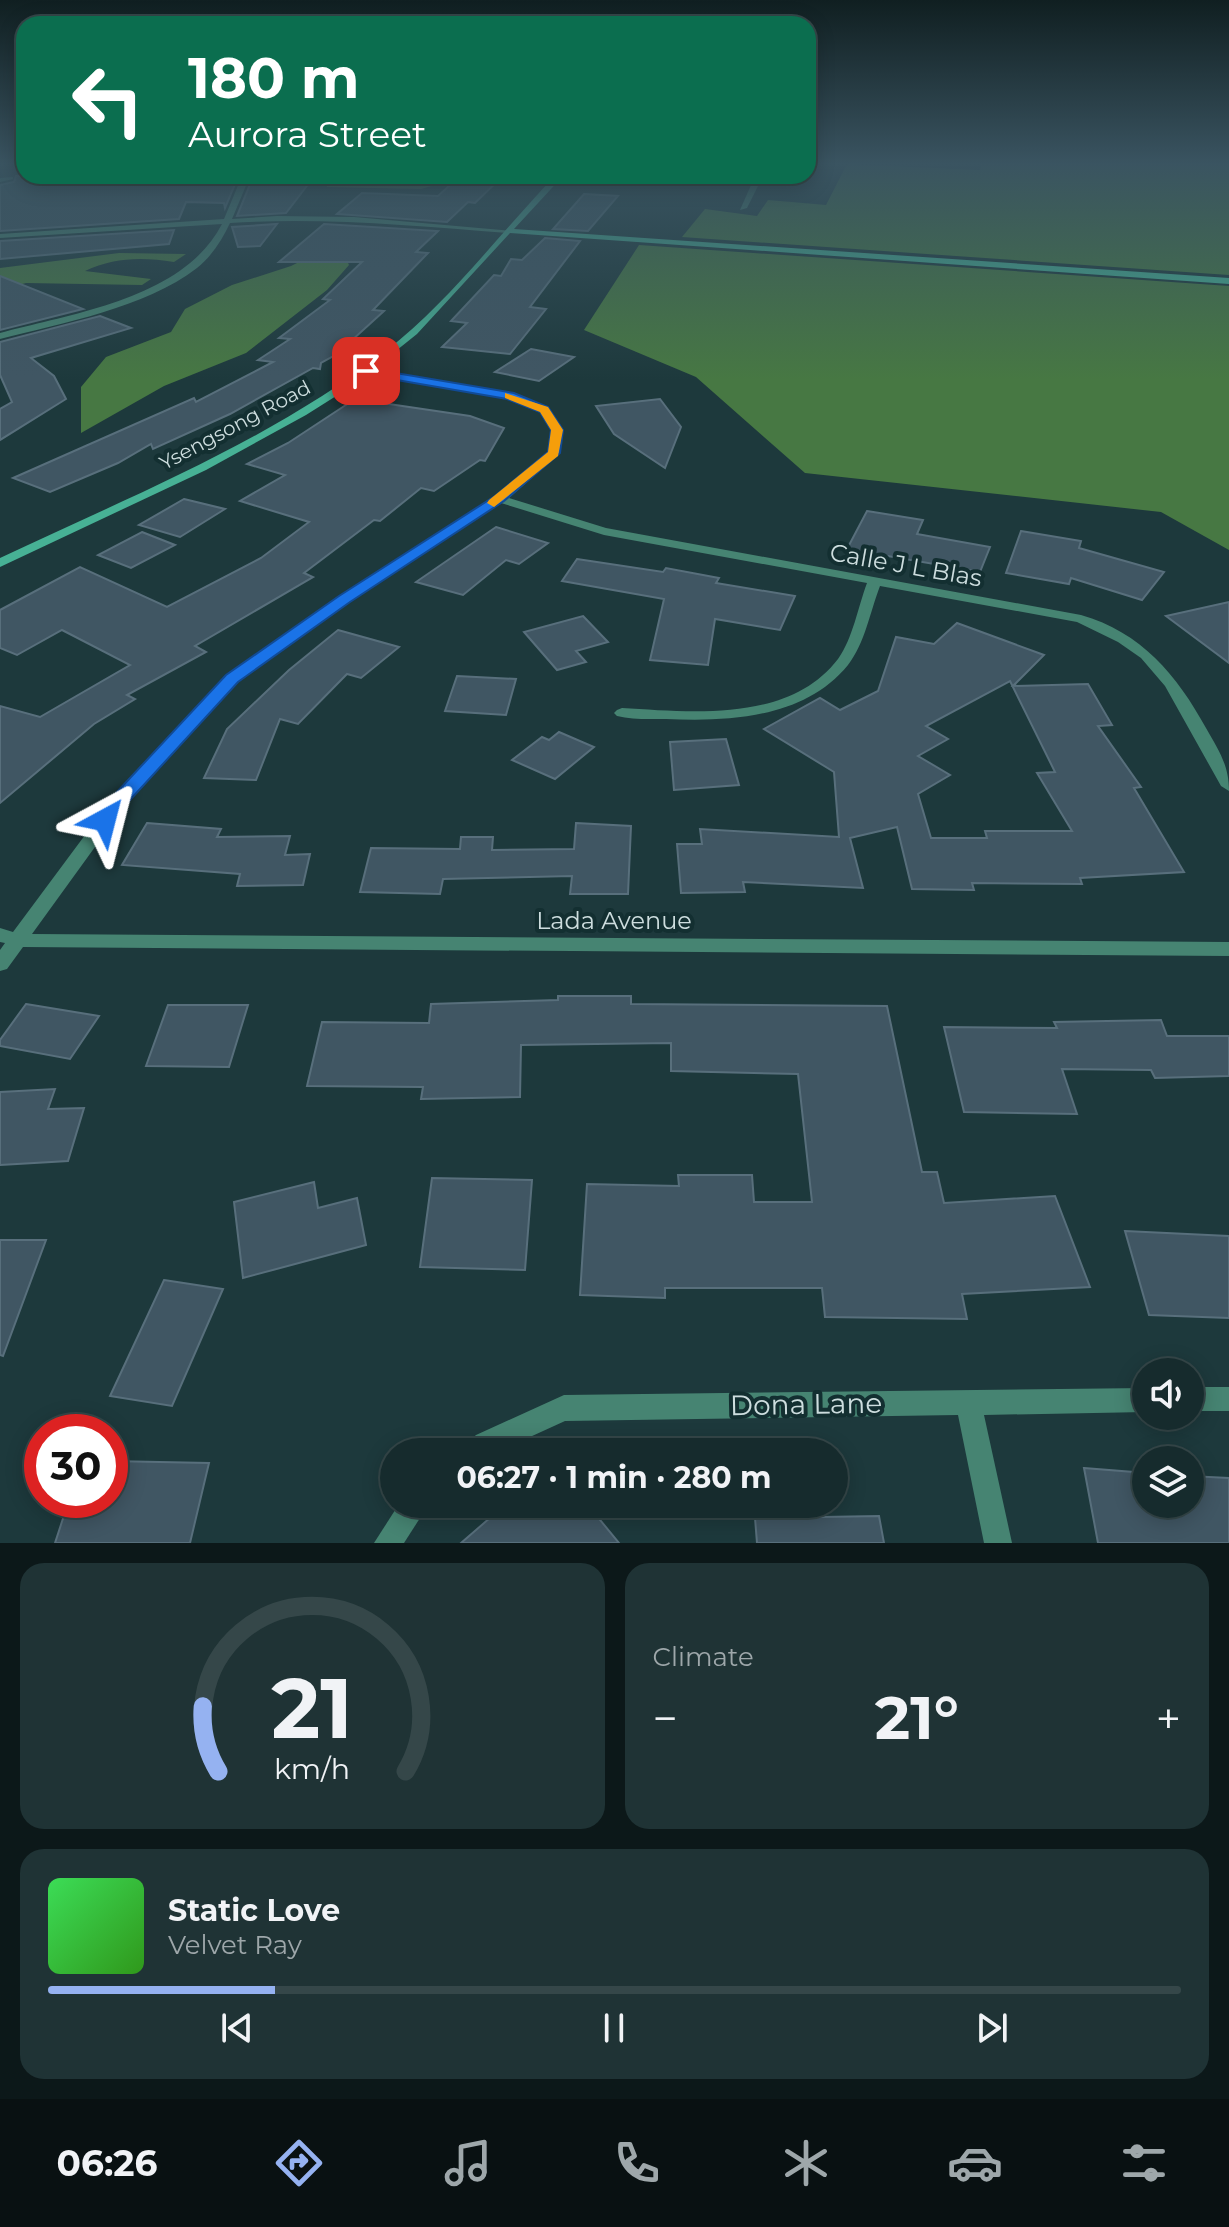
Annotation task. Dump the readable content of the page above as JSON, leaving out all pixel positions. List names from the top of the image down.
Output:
{
  "streets": {
    "main road": ["Ysengsong Road"],
    "street": ["Calle J L Blas", "Lada Avenue", "Dona Lane"]
  },
  "page": {
    "turn": ["180 m", "Aurora Street"],
    "limit": "30",
    "trip": "06:27 · 1 min · 280 m",
    "tile": "Climate",
    "heat": ["−", "21°", "+"],
    "song": ["Static Love", "Velvet Ray"],
    "tabs": "06:26",
    "gauge": ["21", "km/h"]
  }
}
